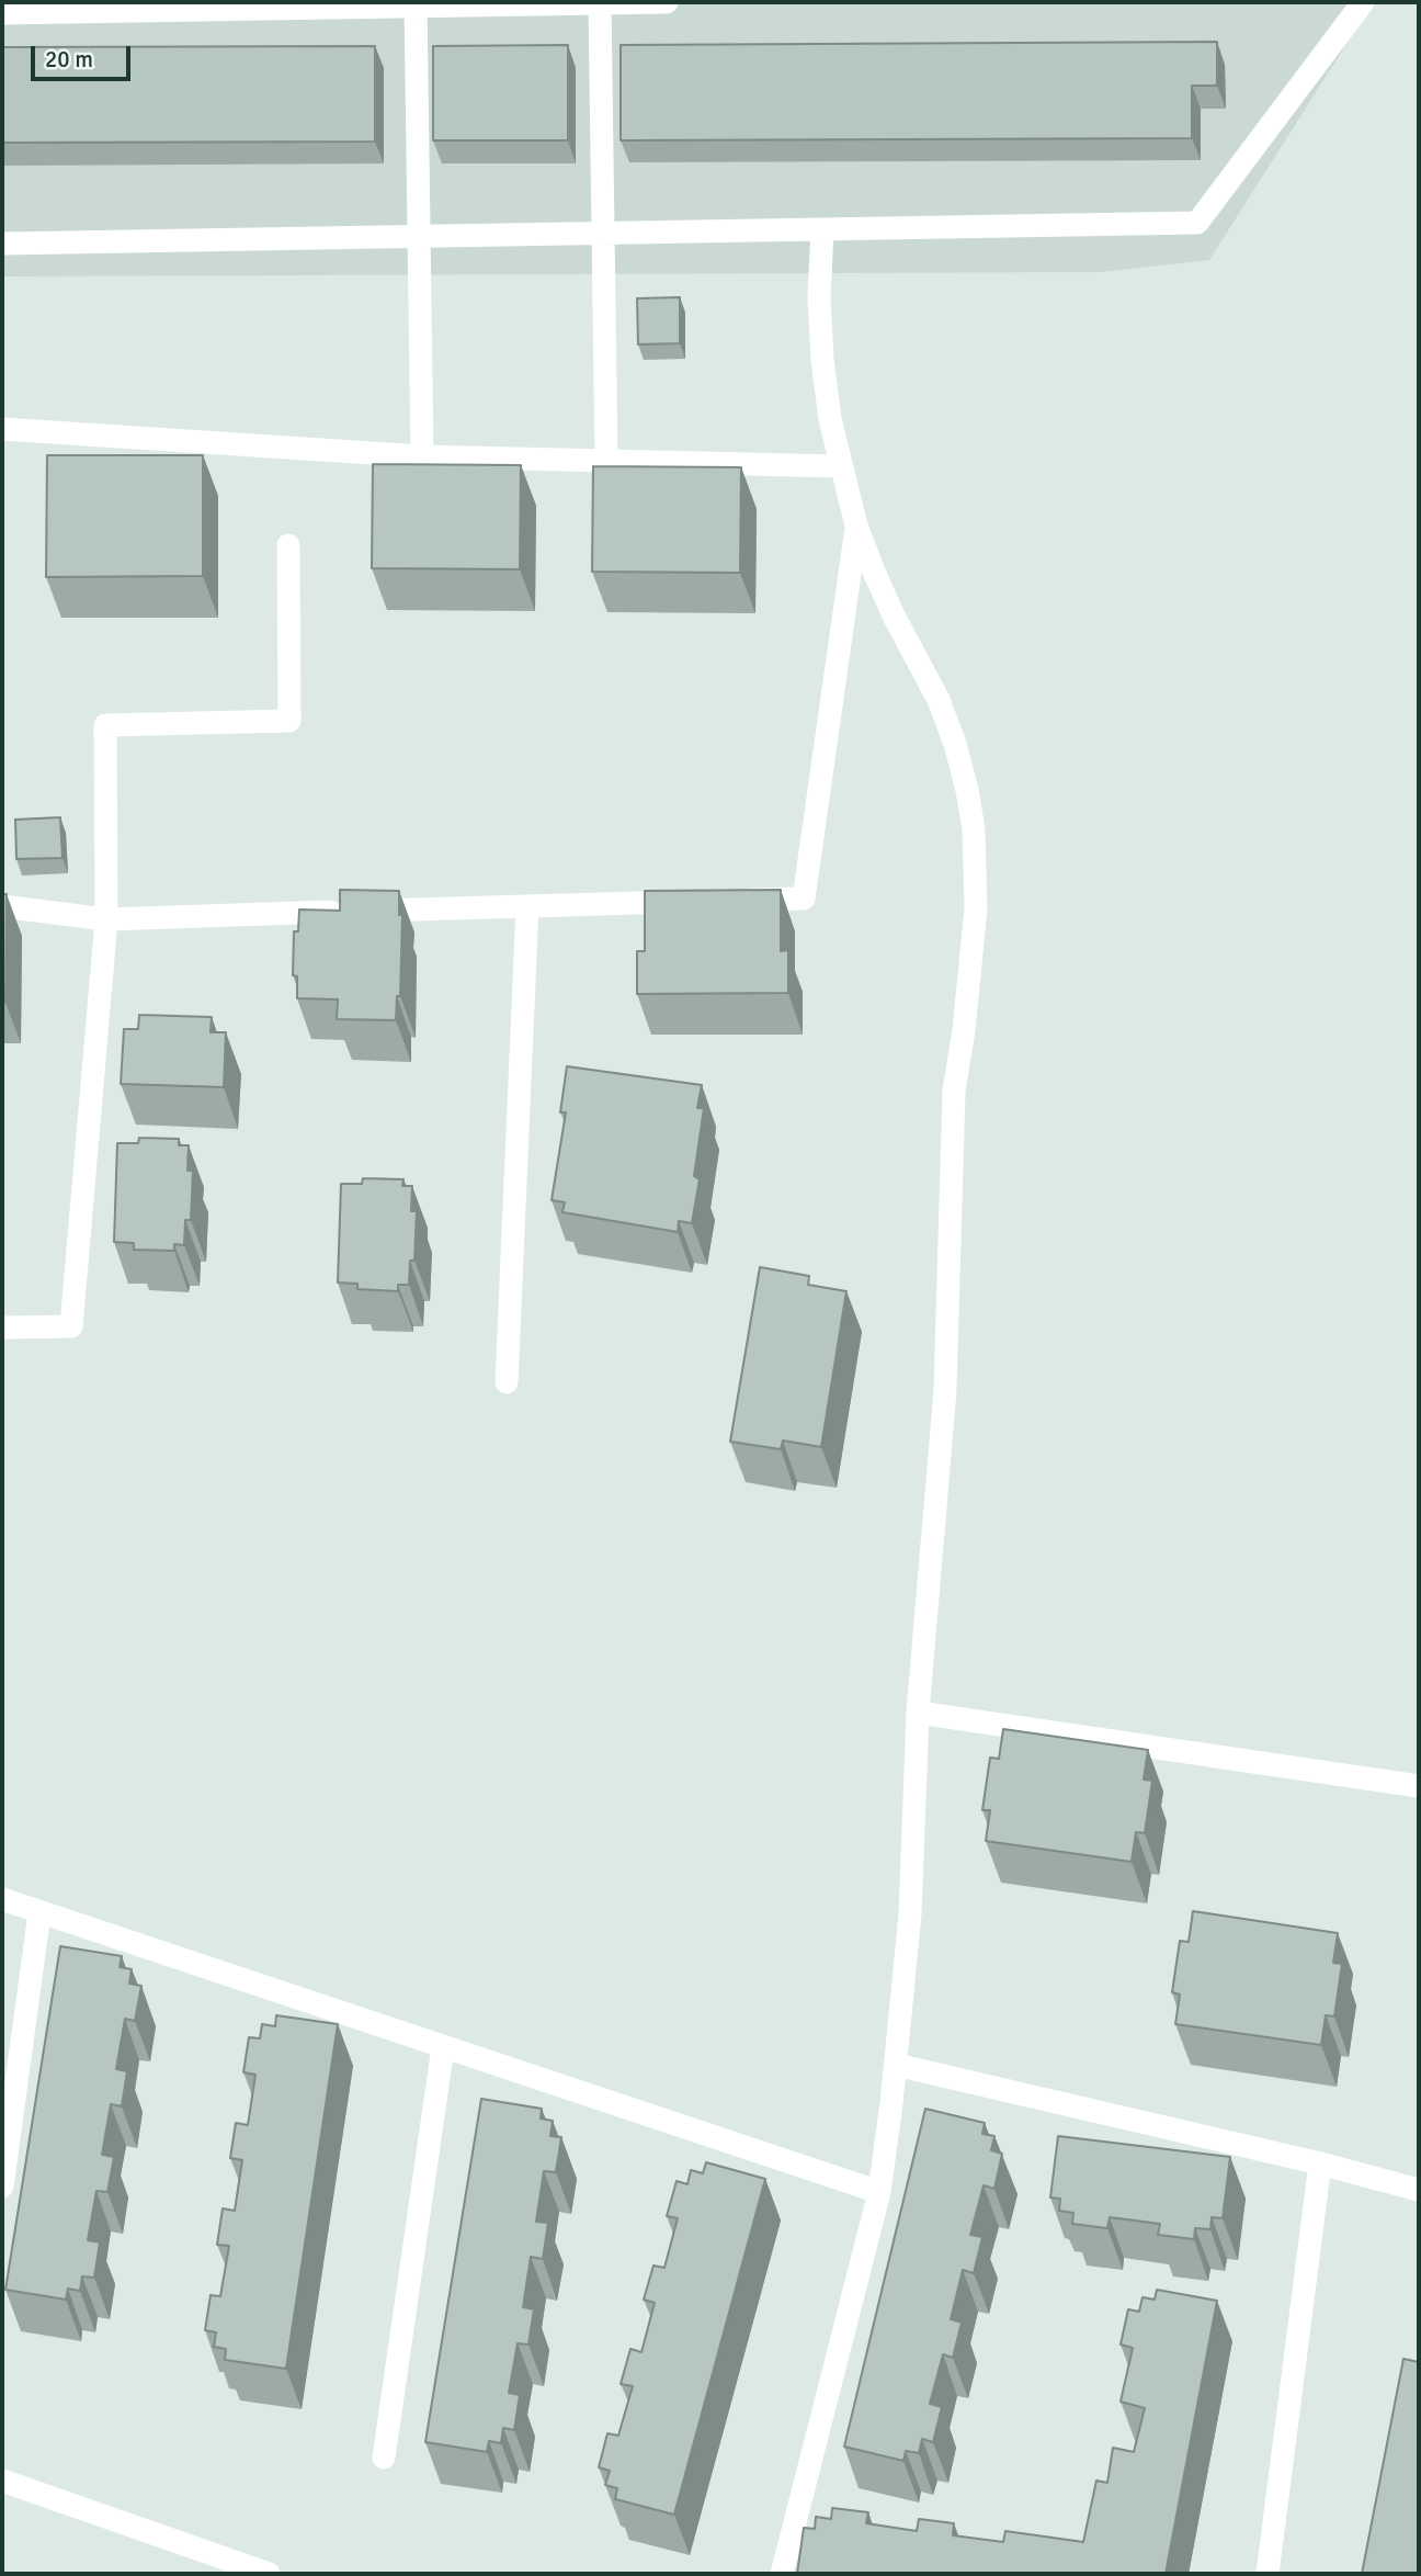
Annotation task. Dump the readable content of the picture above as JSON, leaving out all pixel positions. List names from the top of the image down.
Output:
{
  "scale_bar": "20 m"
}
